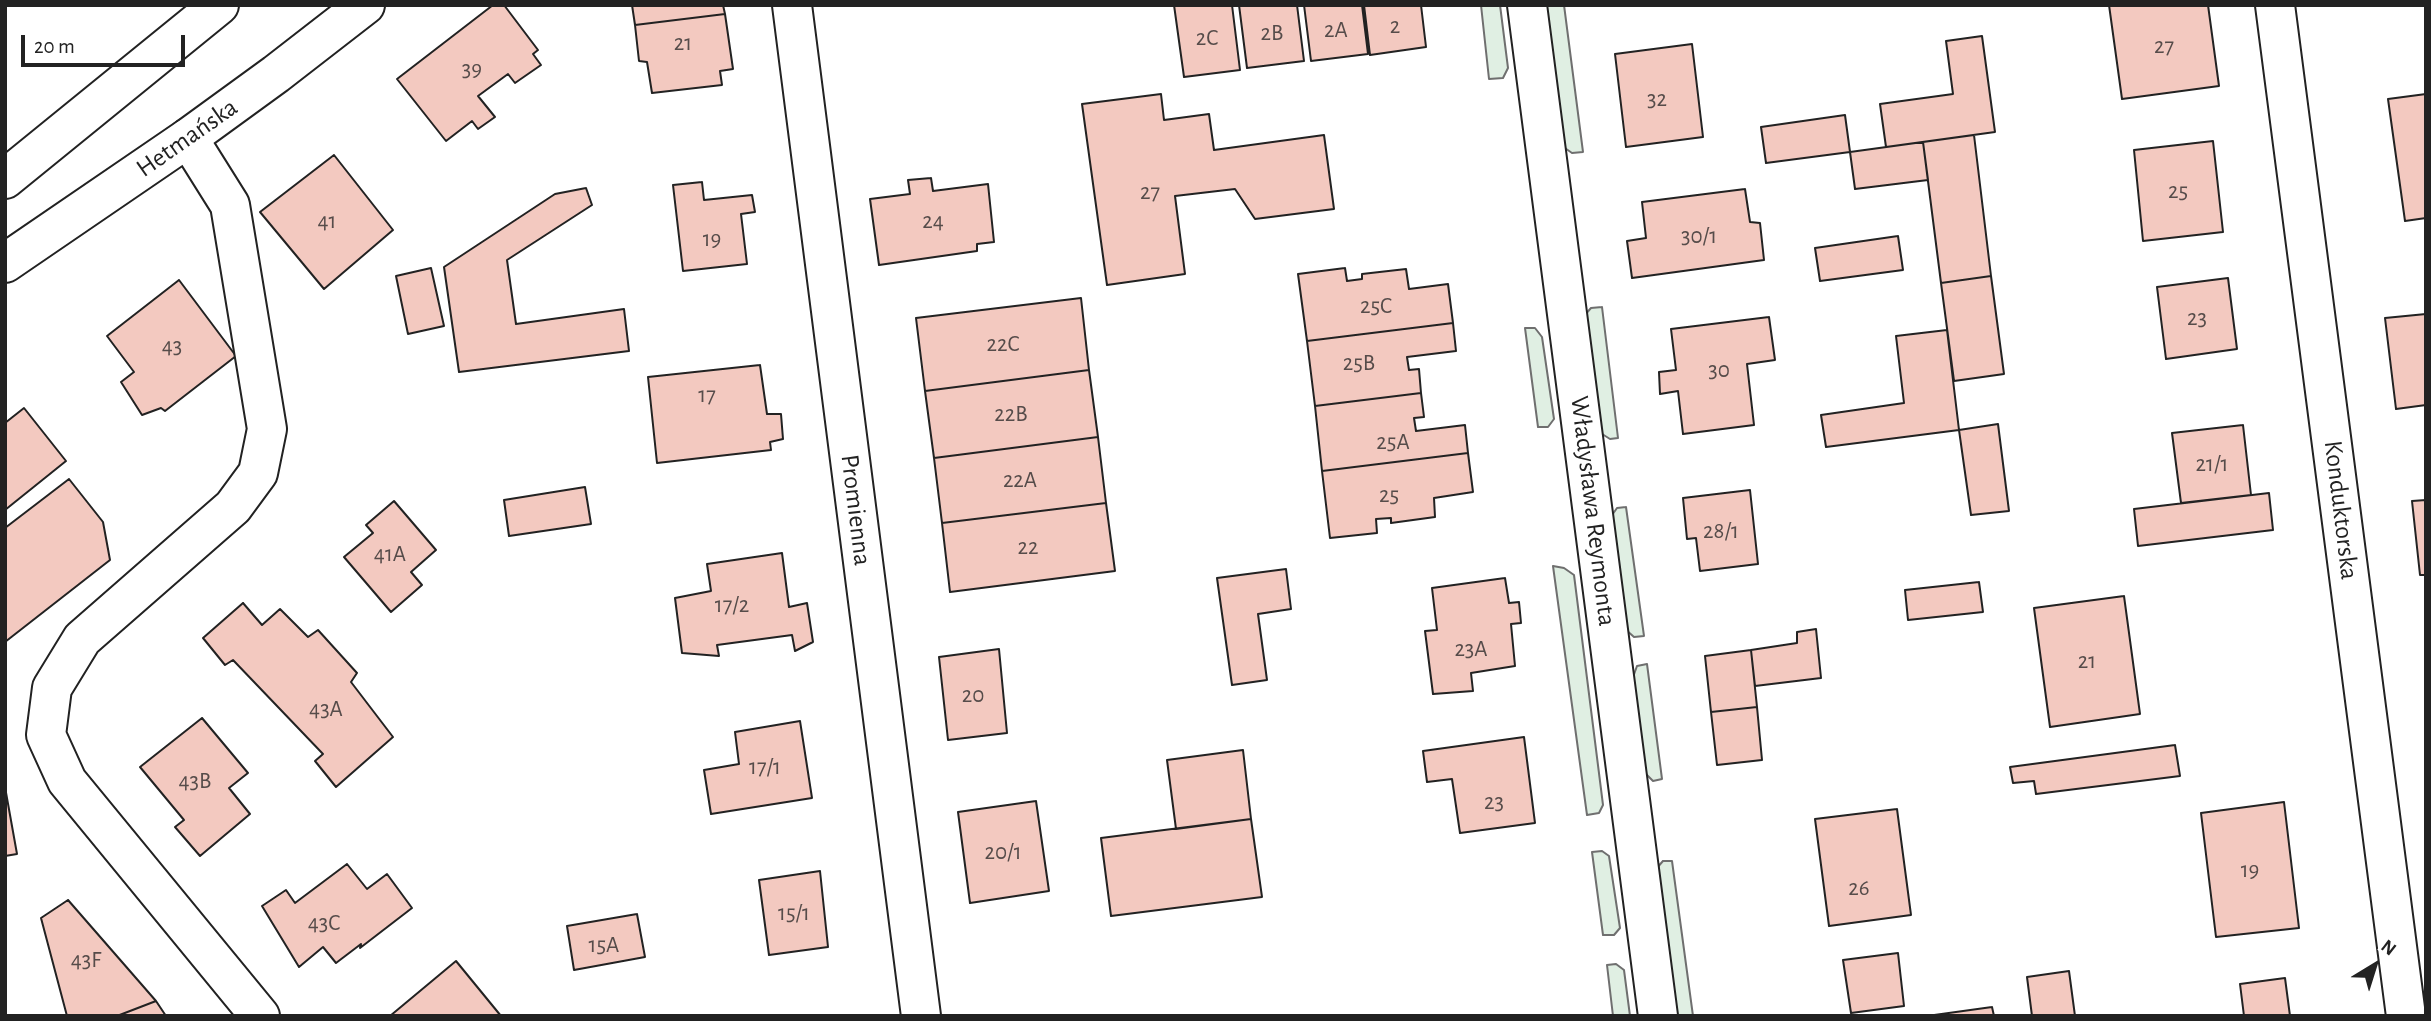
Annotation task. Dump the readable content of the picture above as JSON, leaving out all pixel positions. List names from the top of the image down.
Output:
{
  "streets": {
    "street": [
      "Hetmańska",
      "Promienna",
      "Konduktorska",
      "Władysława Reymonta"
    ]
  },
  "house_numbers": [
    "2",
    "2A",
    "2B",
    "2C",
    "21",
    "27",
    "39",
    "32",
    "25",
    "27",
    "41",
    "24",
    "30/1",
    "19",
    "25C",
    "23",
    "22C",
    "43",
    "25B",
    "30",
    "17",
    "22B",
    "25A",
    "21/1",
    "22A",
    "25",
    "28/1",
    "22",
    "41A",
    "17/2",
    "23A",
    "21",
    "20",
    "43A",
    "17/1",
    "43B",
    "23",
    "20/1",
    "19",
    "26",
    "15/1",
    "43C",
    "15A",
    "43F"
  ],
  "scale_bar": "20 m",
  "north": "top right"
}
